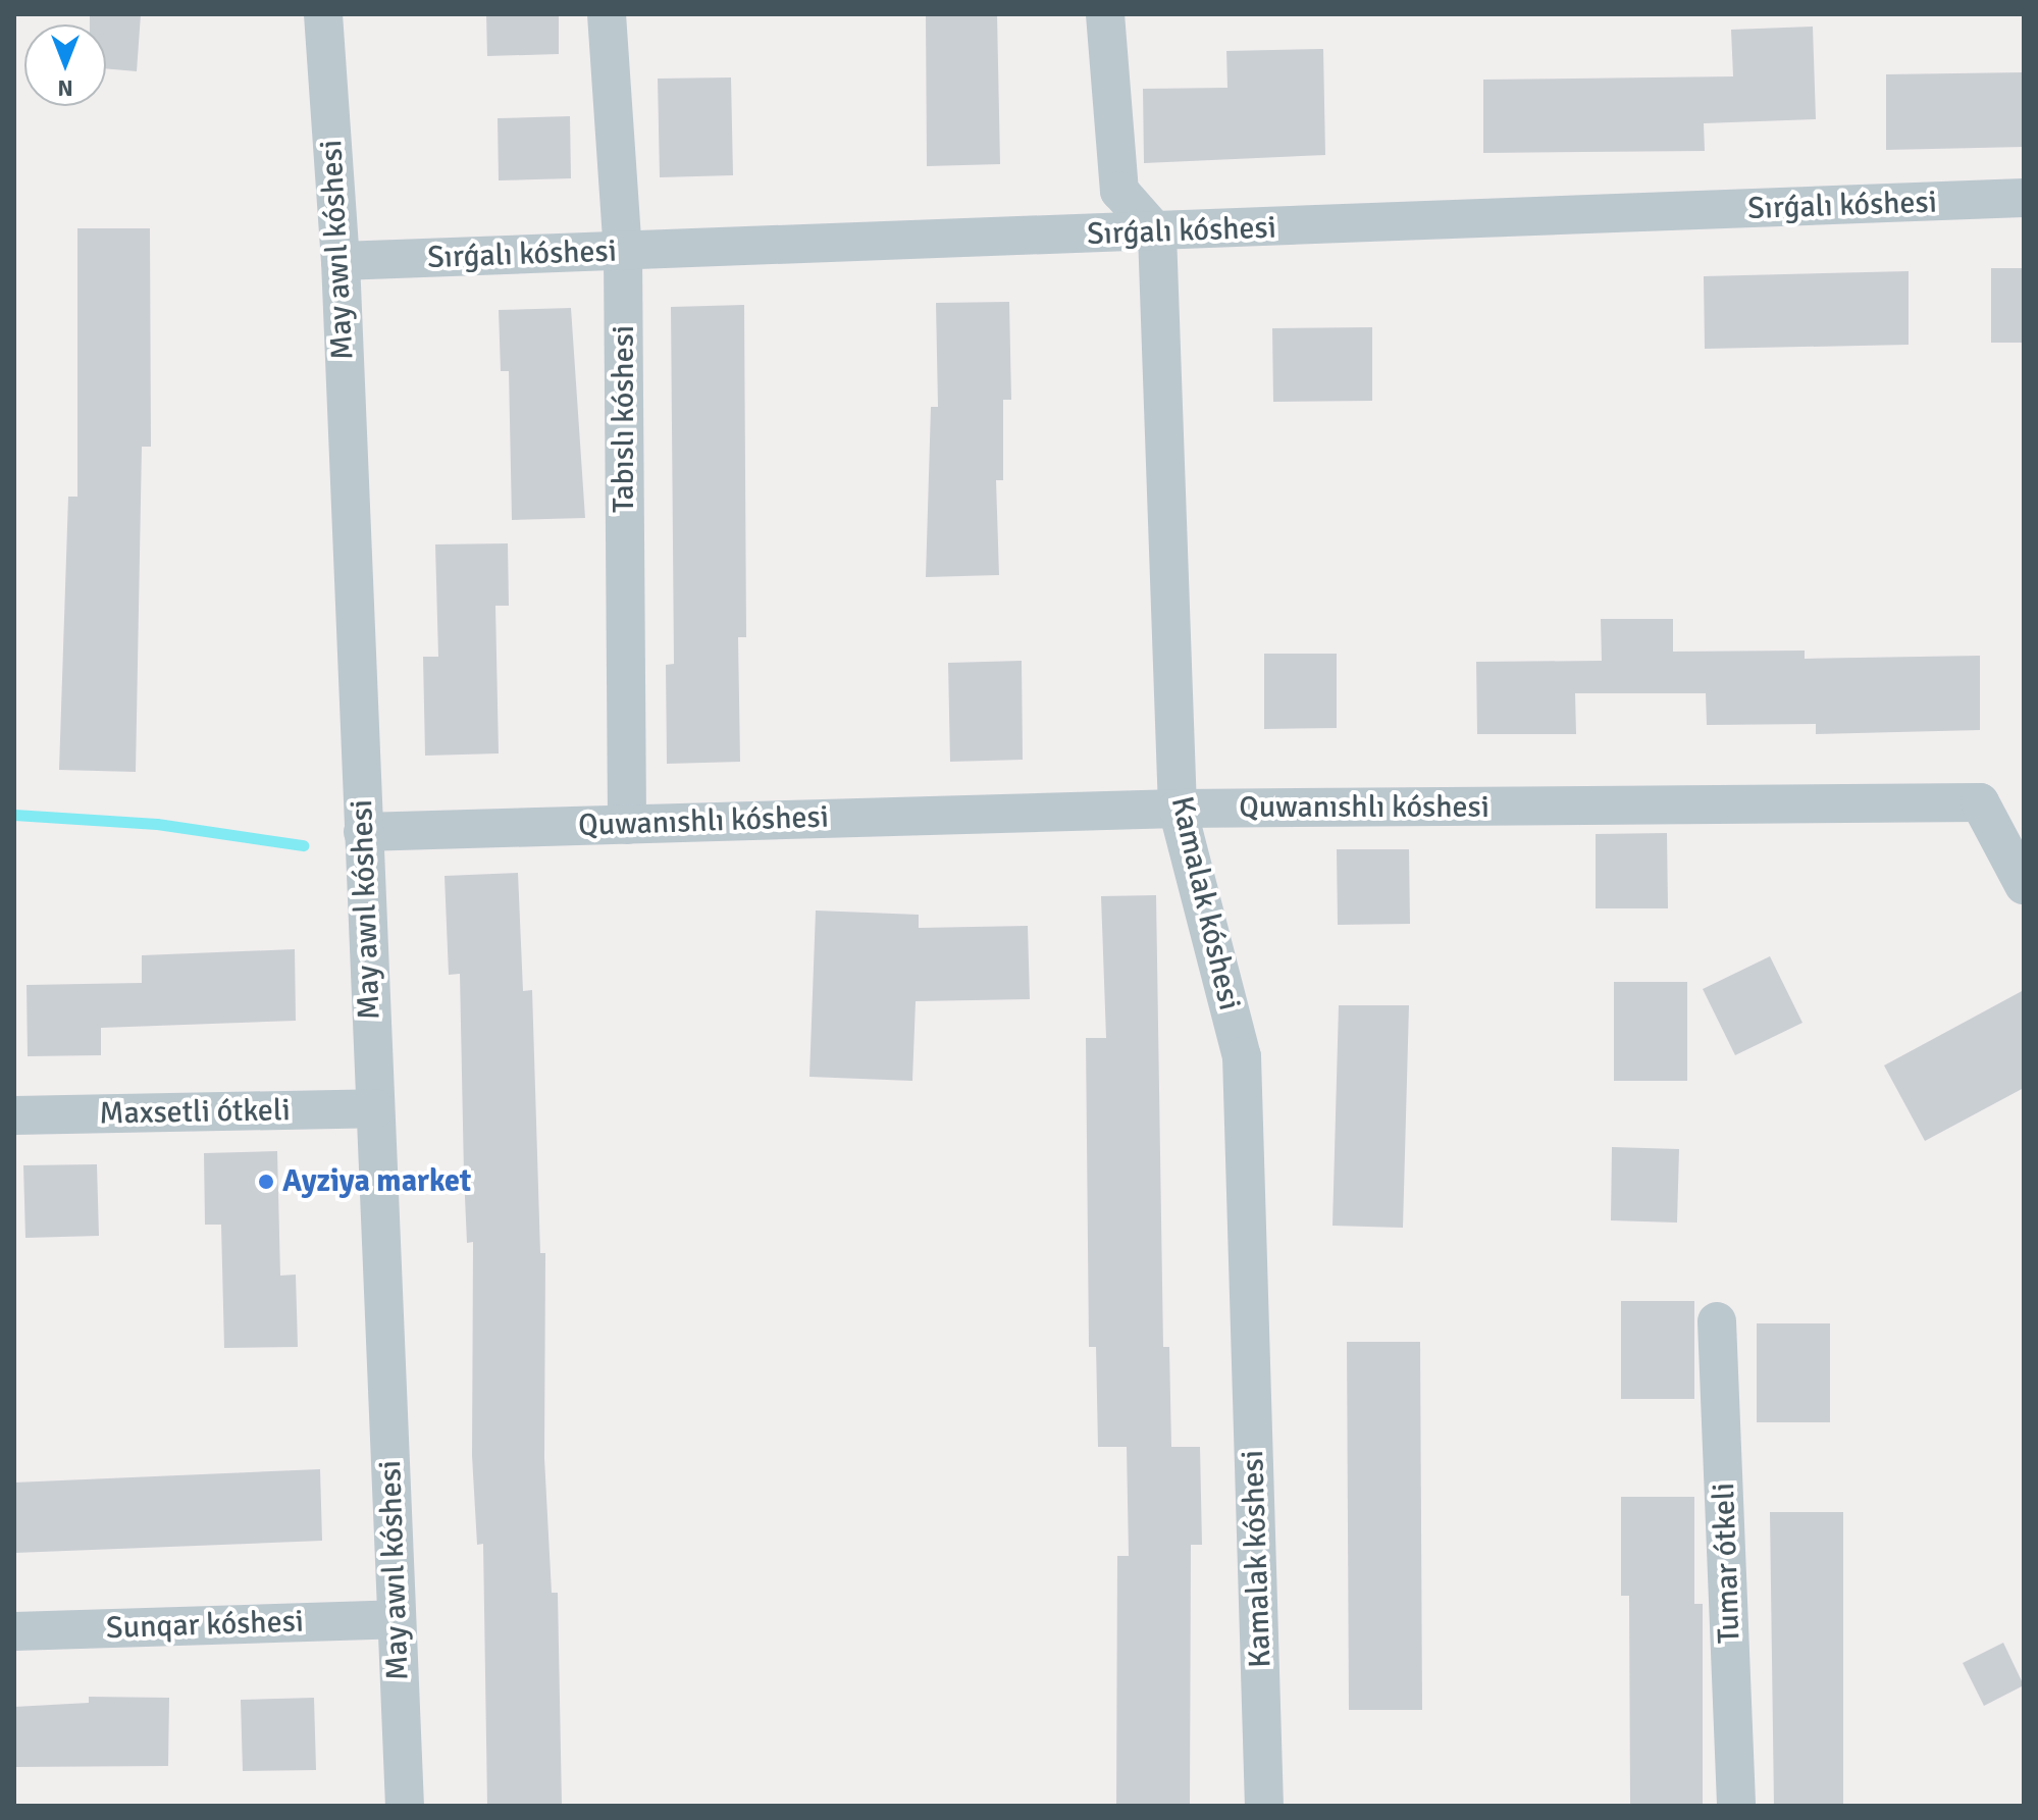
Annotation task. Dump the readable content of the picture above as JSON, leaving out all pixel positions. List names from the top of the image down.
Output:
{
  "streets": {
    "street": [
      "Sırǵalı kóshesi",
      "May awıl kóshesi",
      "Tabıslı kóshesi",
      "Quwanıshlı kóshesi",
      "Kamalak kóshesi",
      "Maxsetli ótkeli",
      "Tumar ótkeli",
      "Sunqar kóshesi"
    ]
  },
  "crossings": [
    ["Sırǵalı kóshesi", "May awıl kóshesi"],
    ["Sırǵalı kóshesi", "Tabıslı kóshesi"],
    ["Sırǵalı kóshesi", "Kamalak kóshesi"],
    ["May awıl kóshesi", "Quwanıshlı kóshesi"],
    ["May awıl kóshesi", "Maxsetli ótkeli"],
    ["May awıl kóshesi", "Sunqar kóshesi"],
    ["Tabıslı kóshesi", "Quwanıshlı kóshesi"],
    ["Quwanıshlı kóshesi", "Kamalak kóshesi"]
  ],
  "places": ["Ayziya market"],
  "north": "bottom"
}
